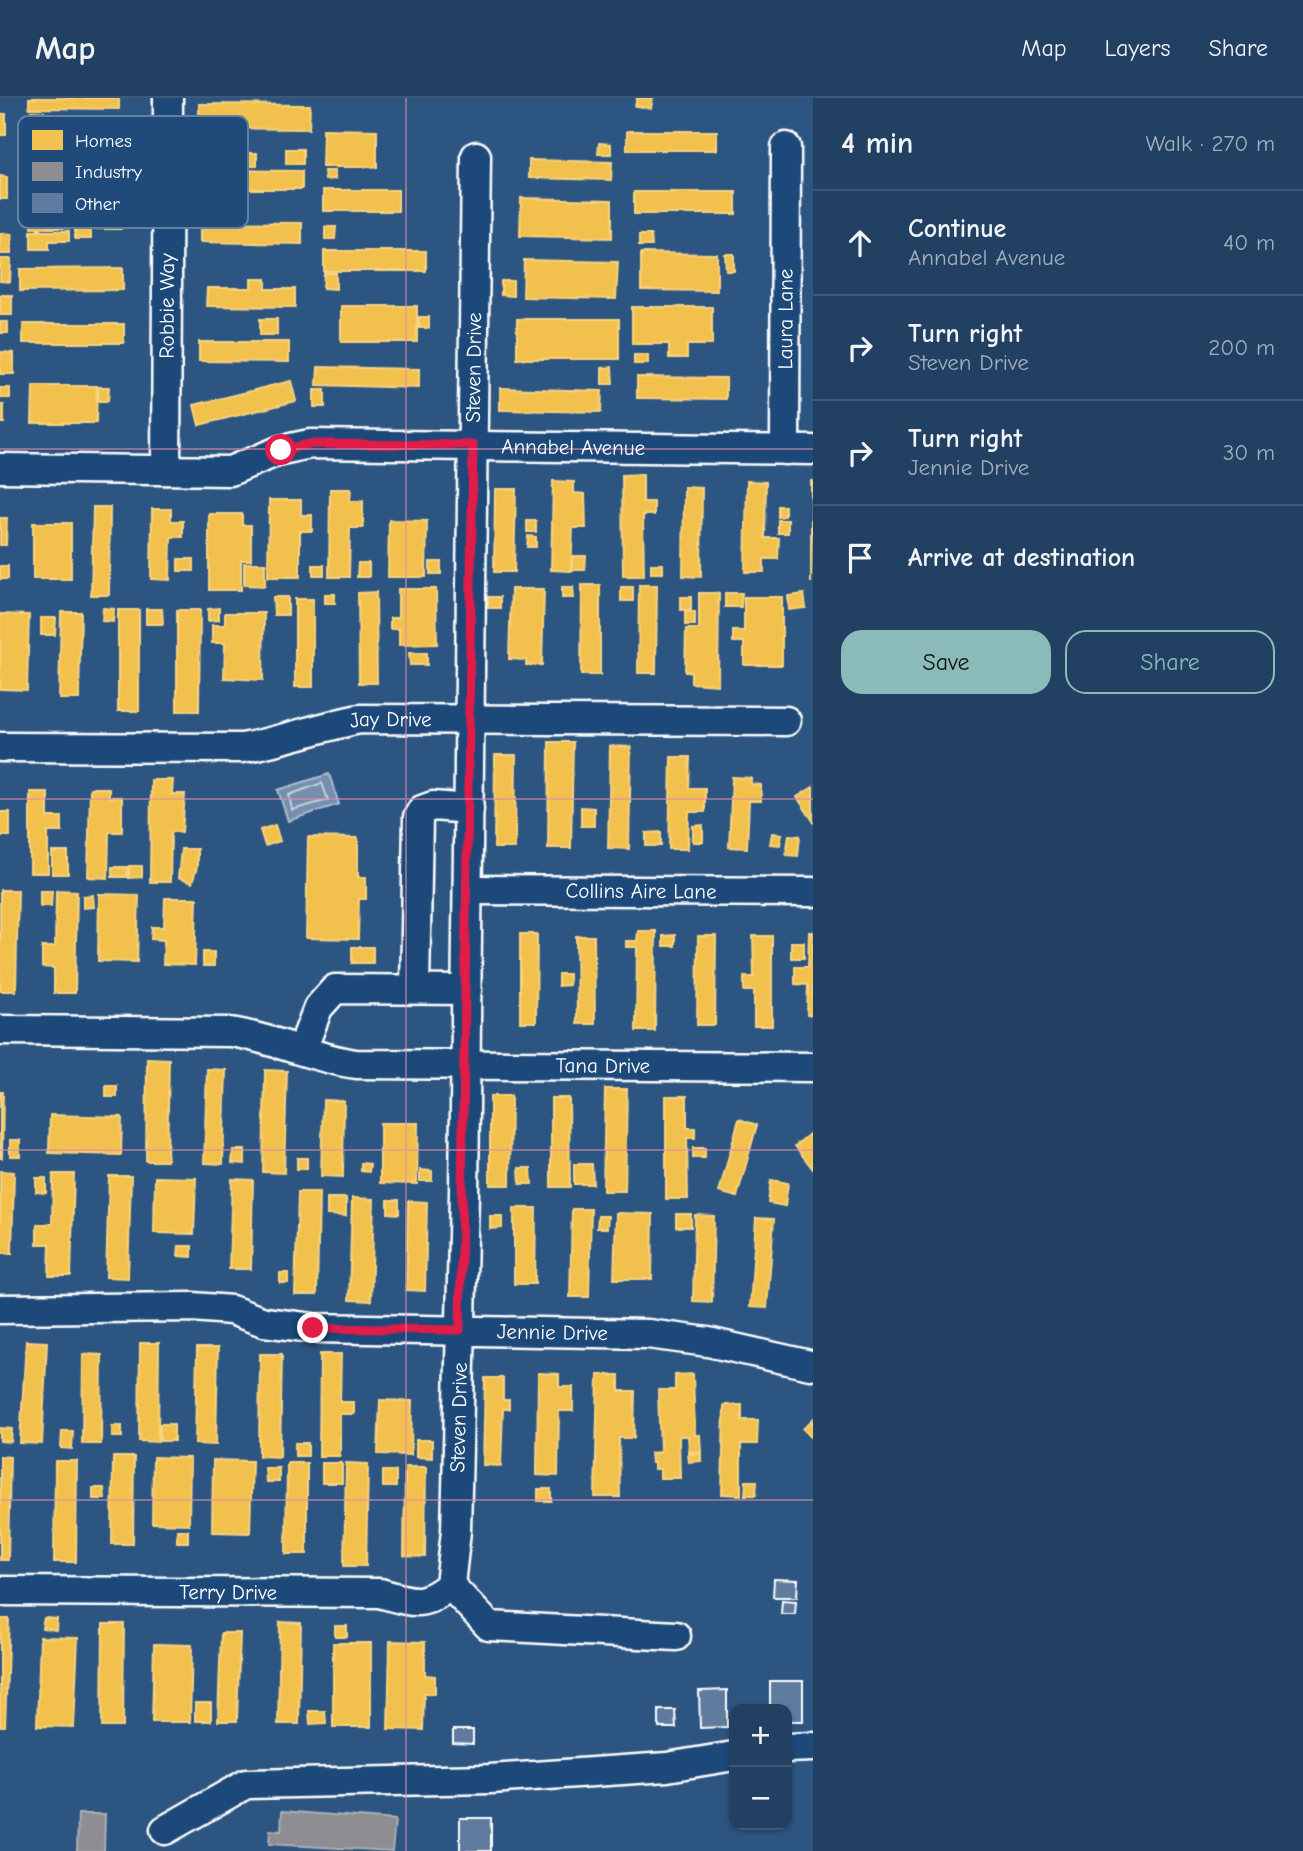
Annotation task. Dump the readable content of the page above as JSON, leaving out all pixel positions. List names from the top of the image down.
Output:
{
  "streets": {
    "street": [
      "Robbie Way",
      "Laura Lane",
      "Steven Drive",
      "Annabel Avenue",
      "Jay Drive",
      "Collins Aire Lane",
      "Tana Drive",
      "Jennie Drive",
      "Terry Drive"
    ]
  },
  "crossings": [
    ["Robbie Way", "Annabel Avenue"],
    ["Laura Lane", "Annabel Avenue"],
    ["Steven Drive", "Annabel Avenue"],
    ["Steven Drive", "Jay Drive"],
    ["Steven Drive", "Collins Aire Lane"],
    ["Steven Drive", "Tana Drive"],
    ["Steven Drive", "Jennie Drive"],
    ["Steven Drive", "Terry Drive"]
  ],
  "legend": ["Homes", "Industry", "Other"],
  "page": {
    "header": "Map",
    "nav": ["Map", "Layers", "Share"],
    "heading": ["4 min", "Walk · 270 m"],
    "list": [
      ["Continue", "Annabel Avenue", "40 m"],
      ["Turn right", "Steven Drive", "200 m"],
      ["Turn right", "Jennie Drive", "30 m"],
      "Arrive at destination"
    ],
    "buttons": ["Save", "Share"],
    "map_buttons": ["+", "−"]
  }
}
